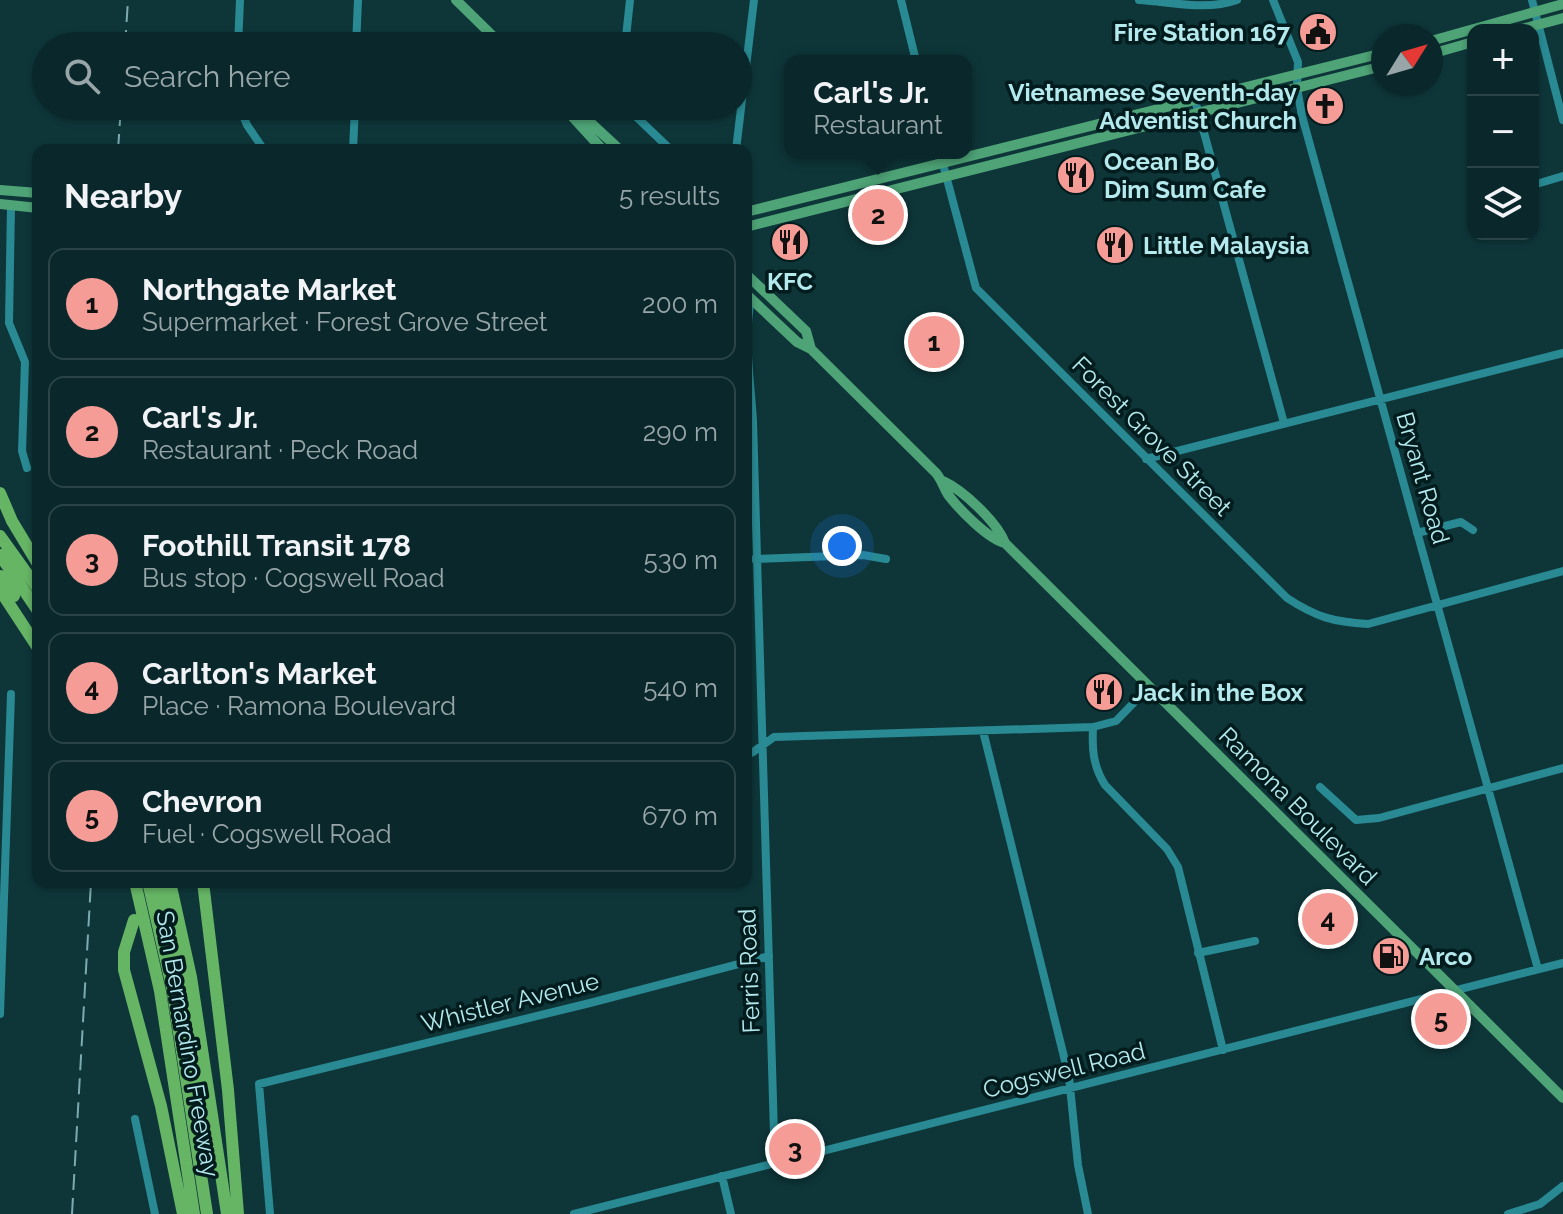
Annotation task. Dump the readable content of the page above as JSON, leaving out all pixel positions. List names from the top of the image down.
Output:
{
  "streets": {
    "highway": ["San Bernardino Freeway"],
    "main road": ["Ramona Boulevard"],
    "street": [
      "Forest Grove Street",
      "Bryant Road",
      "Ferris Road",
      "Whistler Avenue",
      "Cogswell Road"
    ]
  },
  "crossings": [
    ["Forest Grove Street", "Bryant Road"],
    ["Bryant Road", "Cogswell Road"],
    ["Ramona Boulevard", "Cogswell Road"],
    ["Ferris Road", "Whistler Avenue"],
    ["Ferris Road", "Cogswell Road"]
  ],
  "places": {
    "public building": ["Fire Station 167"],
    "church": ["Vietnamese Seventh-day Adventist Church"],
    "restaurant": [
      "Ocean Bo Dim Sum Cafe",
      "KFC",
      "Little Malaysia",
      "Jack in the Box"
    ],
    "fuel station": ["Arco"]
  },
  "north": "top right",
  "page": {
    "map_buttons": ["+", "−"],
    "search": "Search here",
    "popup": ["Carl's Jr.", "Restaurant"],
    "heading": ["Nearby", "5 results"],
    "pins": [
      "2",
      "1",
      "4",
      "5",
      "3"
    ],
    "list": [
      {
        "mark": "1",
        "name": "Northgate Market",
        "note": "Supermarket · Forest Grove Street",
        "value": "200 m"
      },
      {
        "mark": "2",
        "name": "Carl's Jr.",
        "note": "Restaurant · Peck Road",
        "value": "290 m"
      },
      {
        "mark": "3",
        "name": "Foothill Transit 178",
        "note": "Bus stop · Cogswell Road",
        "value": "530 m"
      },
      {
        "mark": "4",
        "name": "Carlton's Market",
        "note": "Place · Ramona Boulevard",
        "value": "540 m"
      },
      {
        "mark": "5",
        "name": "Chevron",
        "note": "Fuel · Cogswell Road",
        "value": "670 m"
      }
    ]
  }
}
